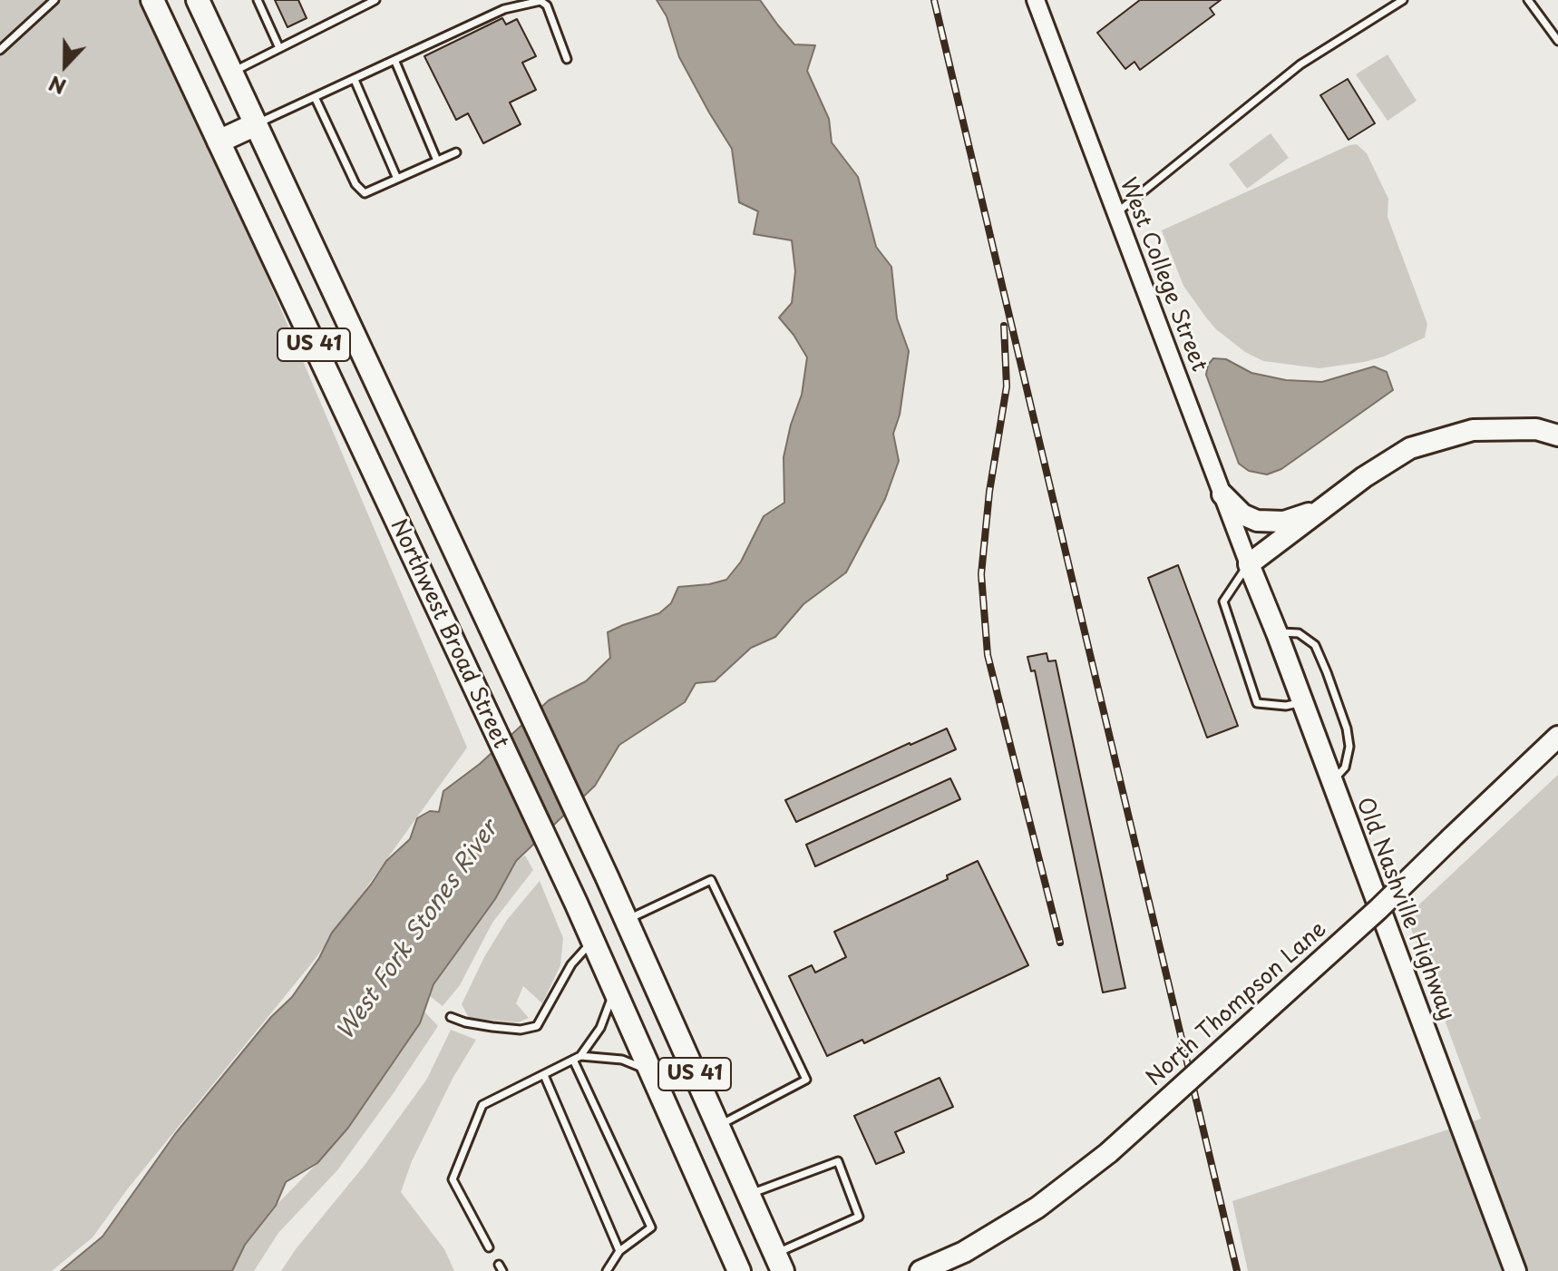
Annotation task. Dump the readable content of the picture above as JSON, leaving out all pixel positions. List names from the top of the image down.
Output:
{
  "streets": {
    "main road": [
      "US 41",
      "Northwest Broad Street",
      "Old Nashville Highway",
      "North Thompson Lane"
    ],
    "street": ["West College Street"]
  },
  "crossings": [
    ["West College Street", "Old Nashville Highway"]
  ],
  "water": ["West Fork Stones River"],
  "north": "bottom"
}
